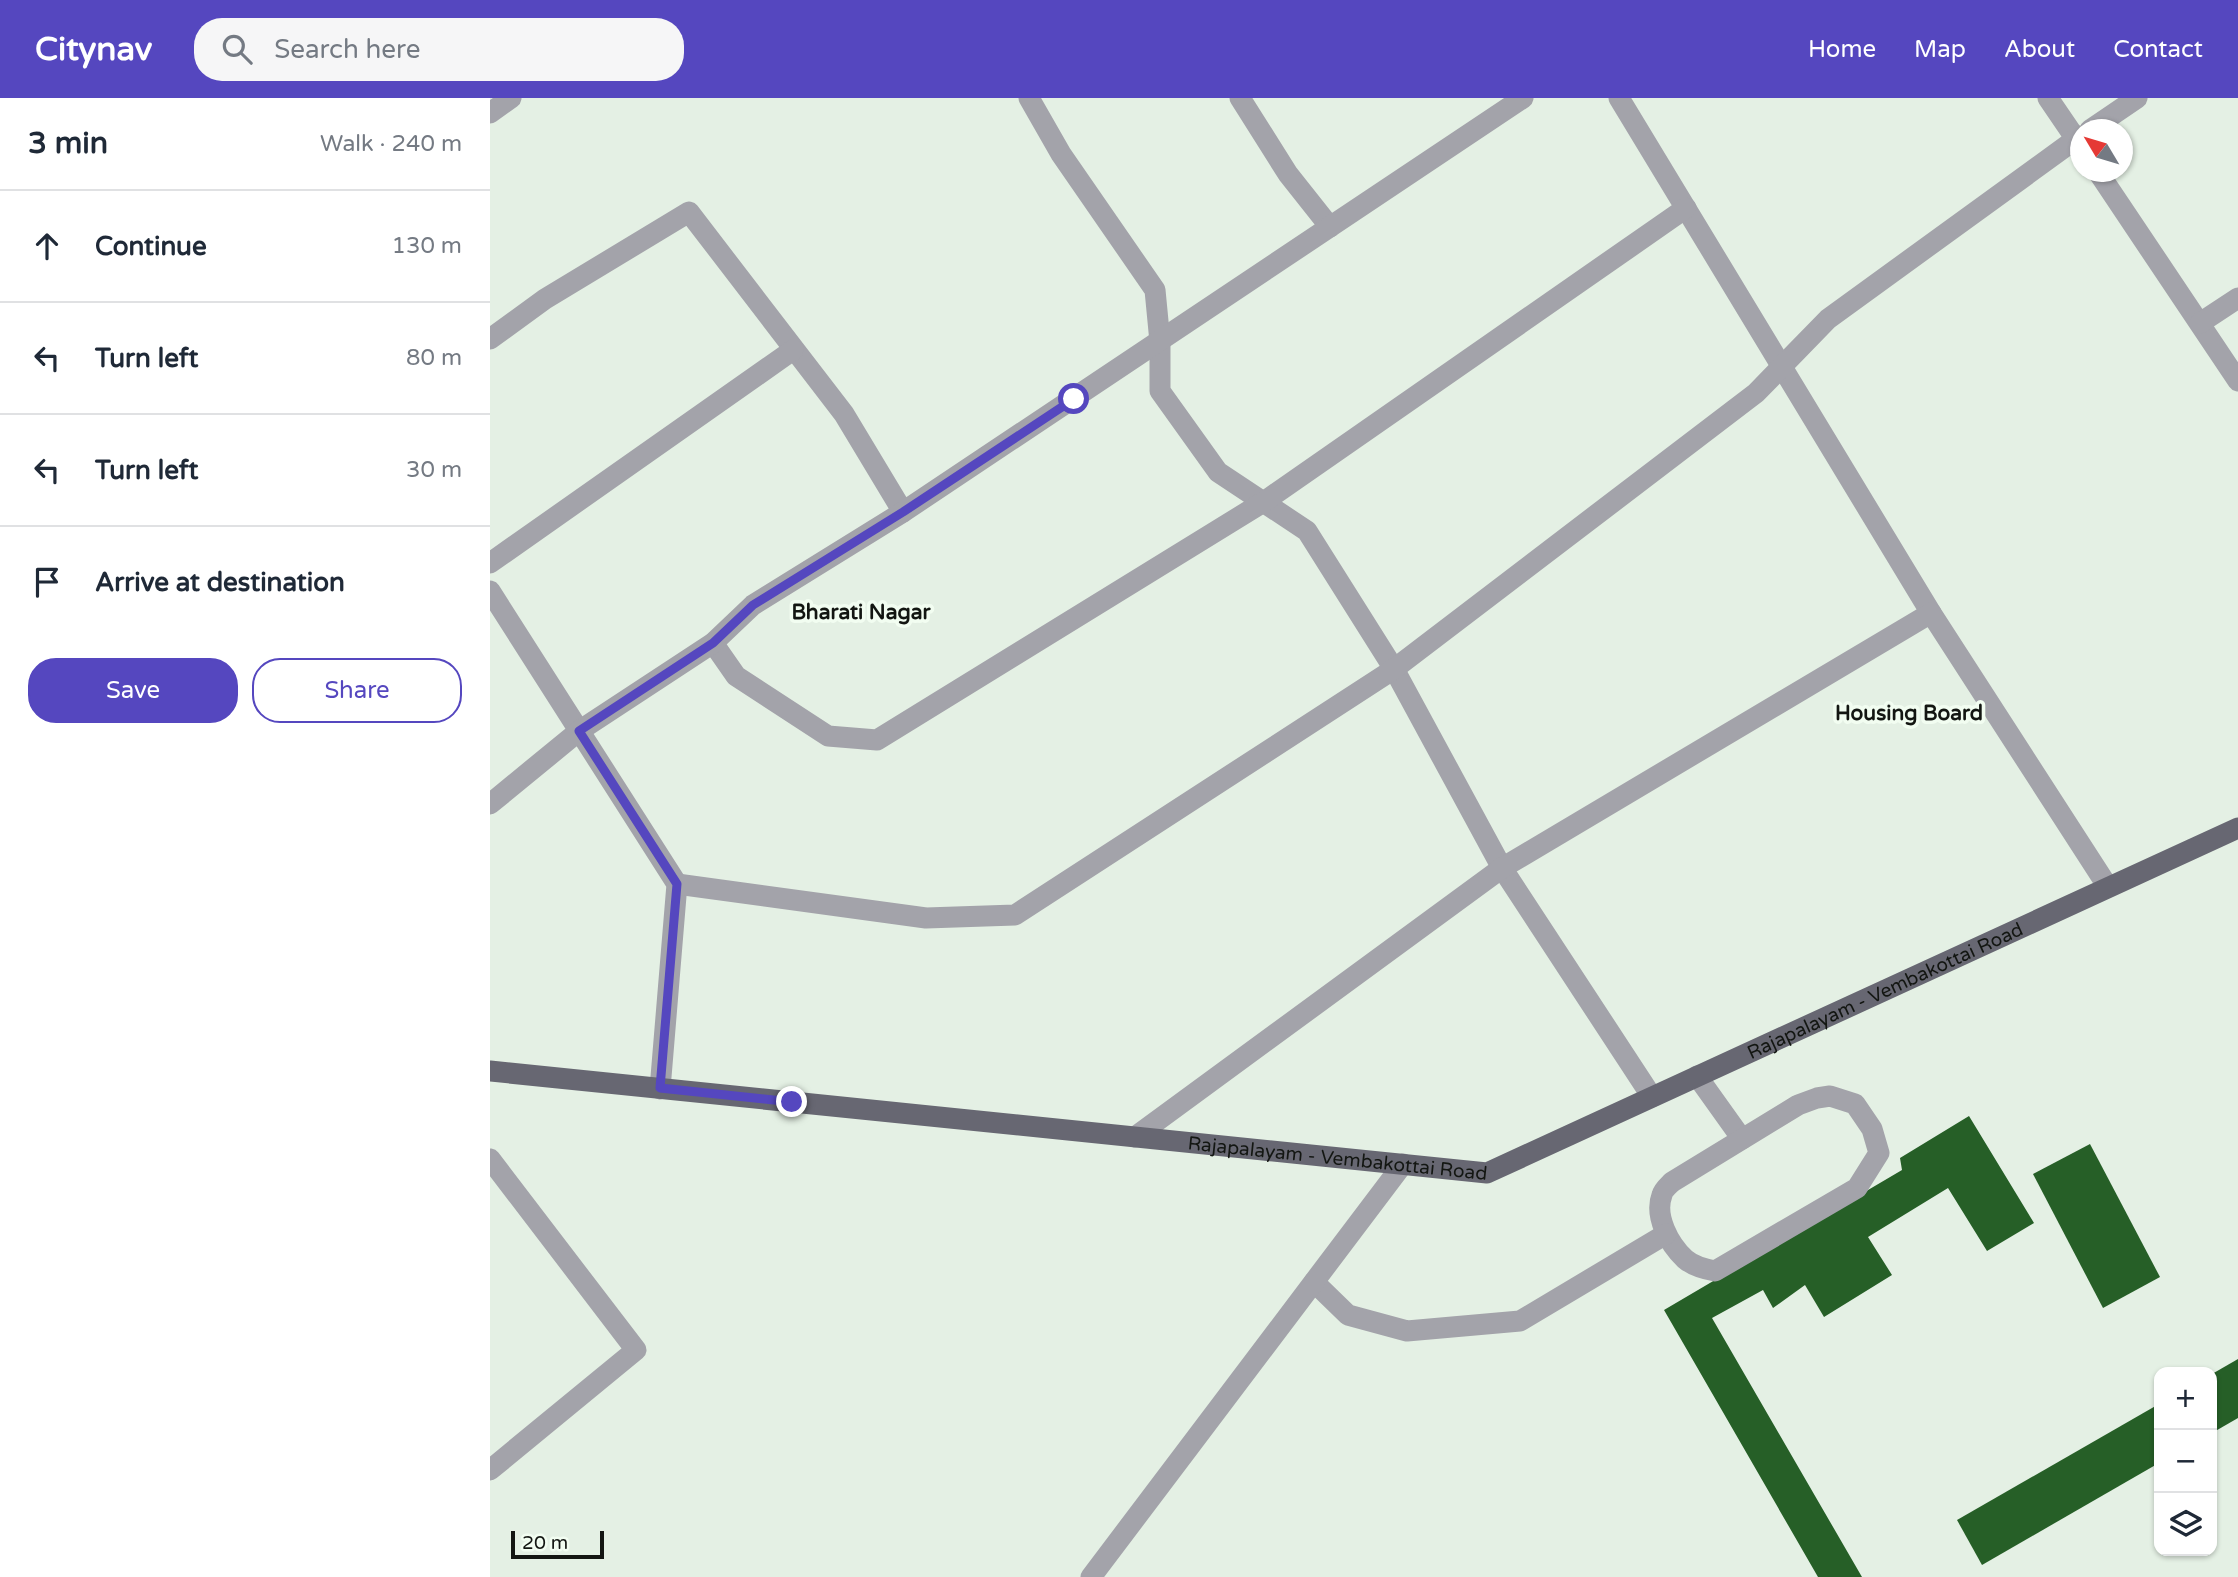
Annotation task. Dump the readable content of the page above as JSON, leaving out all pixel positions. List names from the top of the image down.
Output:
{
  "streets": {
    "main road": ["Rajapalayam - Vembakottai Road"]
  },
  "districts": ["Bharati Nagar", "Housing Board"],
  "scale_bar": "20 m",
  "north": "top left",
  "page": {
    "header": "Citynav",
    "search": "Search here",
    "nav": [
      "Home",
      "Map",
      "About",
      "Contact"
    ],
    "heading": ["3 min", "Walk · 240 m"],
    "list": [
      ["Continue", "130 m"],
      ["Turn left", "80 m"],
      ["Turn left", "30 m"],
      "Arrive at destination"
    ],
    "buttons": ["Save", "Share"],
    "map_buttons": ["+", "−"],
    "scale": "20 m"
  }
}
